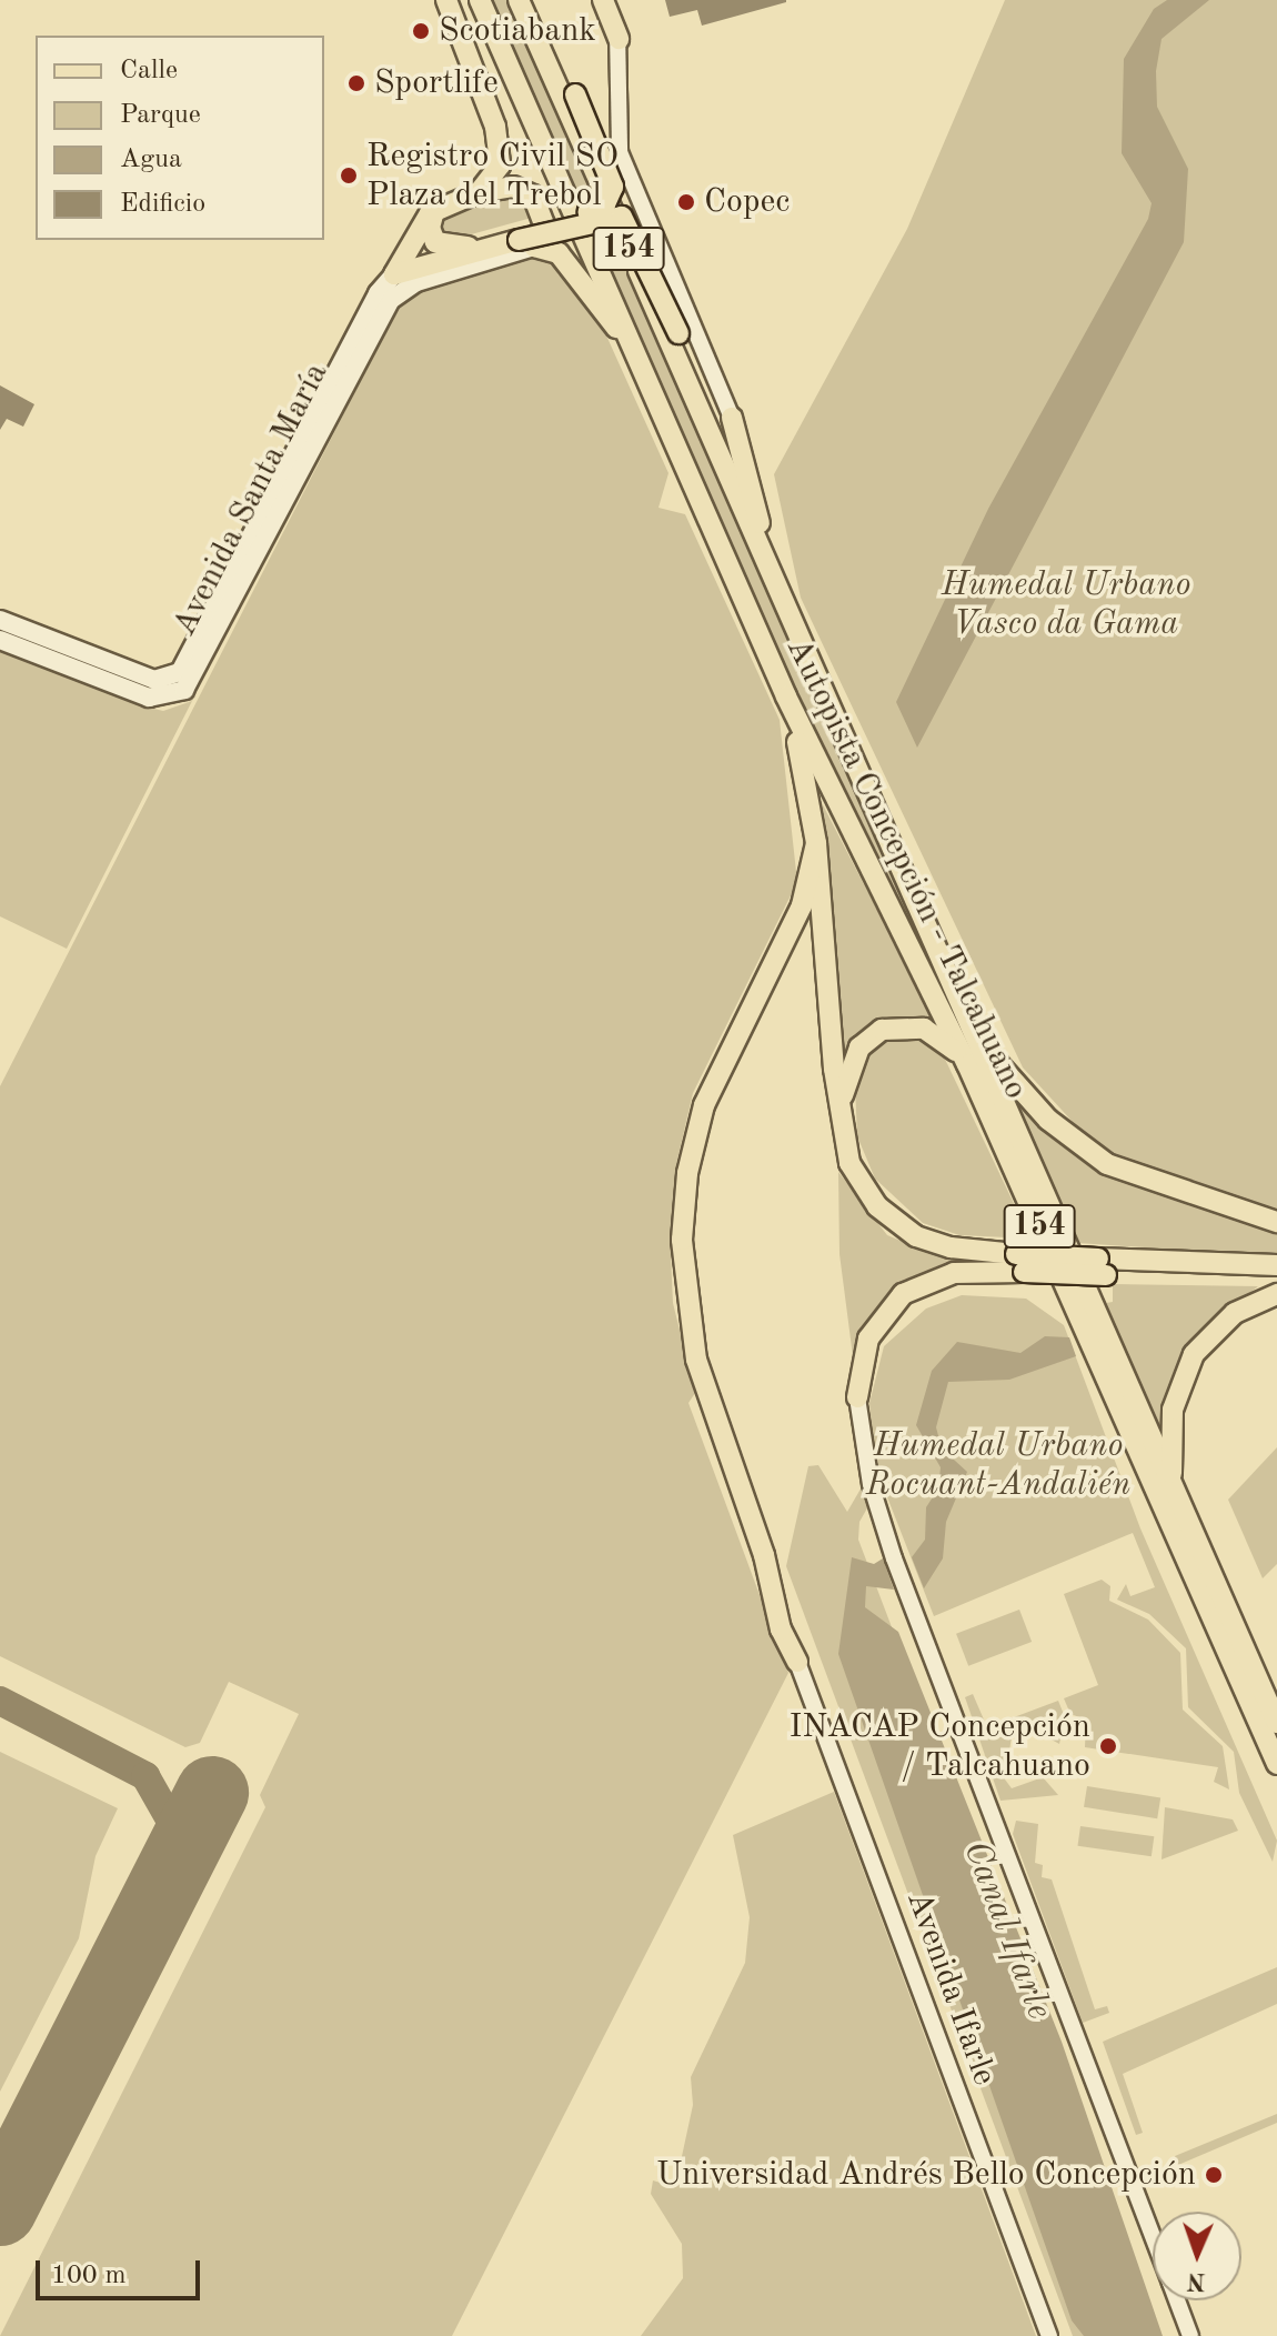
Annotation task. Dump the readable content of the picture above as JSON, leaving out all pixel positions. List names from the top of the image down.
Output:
{
  "streets": {
    "main road": ["154", "Avenida Santa María", "Autopista Concepción - Talcahuano"],
    "street": ["Avenida Ifarle"]
  },
  "water": ["Canal Ifarle"],
  "parks": ["Humedal Urbano Vasco da Gama", "Humedal Urbano Rocuant-Andalién"],
  "places": [
    "Scotiabank",
    "Sportlife",
    "Registro Civil SO Plaza del Trebol",
    "Copec",
    "INACAP Concepción / Talcahuano",
    "Universidad Andrés Bello Concepción"
  ],
  "legend": [
    "Calle",
    "Parque",
    "Agua",
    "Edificio"
  ],
  "scale_bar": "100 m",
  "north": "bottom"
}
